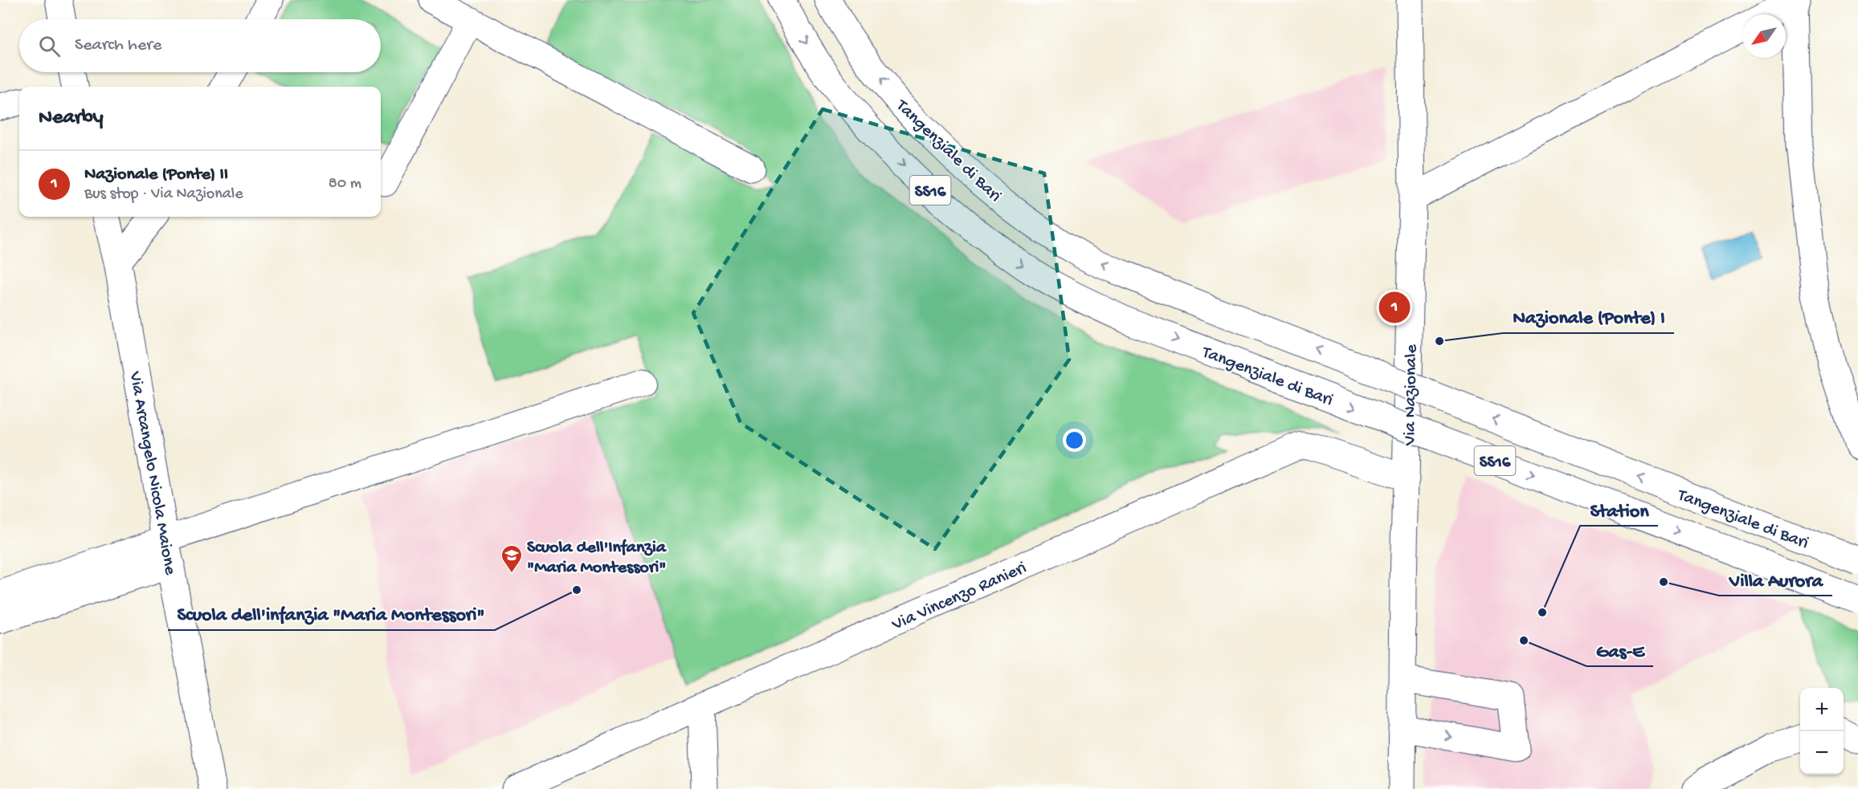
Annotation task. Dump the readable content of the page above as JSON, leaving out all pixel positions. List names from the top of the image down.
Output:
{
  "streets": {
    "main road": [
      "Tangenziale di Bari",
      "SS16",
      "Via Nazionale",
      "Via Arcangelo Nicola Maione",
      "Via Vincenzo Ranieri"
    ]
  },
  "crossings": [
    ["Via Nazionale", "Via Vincenzo Ranieri"]
  ],
  "places": {
    "other": [
      "Nazionale (Ponte) I",
      "Villa Aurora",
      "Scuola dell'infanzia \"Maria Montessori\"",
      "Station",
      "Gas-E"
    ],
    "school or university": ["Scuola dell'Infanzia \"Maria Montessori\""]
  },
  "north": "bottom left",
  "page": {
    "search": "Search here",
    "heading": "Nearby",
    "list": [
      {
        "mark": "1",
        "name": "Nazionale (Ponte) II",
        "note": "Bus stop · Via Nazionale",
        "value": "80 m"
      }
    ],
    "pins": "1",
    "map_buttons": ["+", "−"]
  }
}
